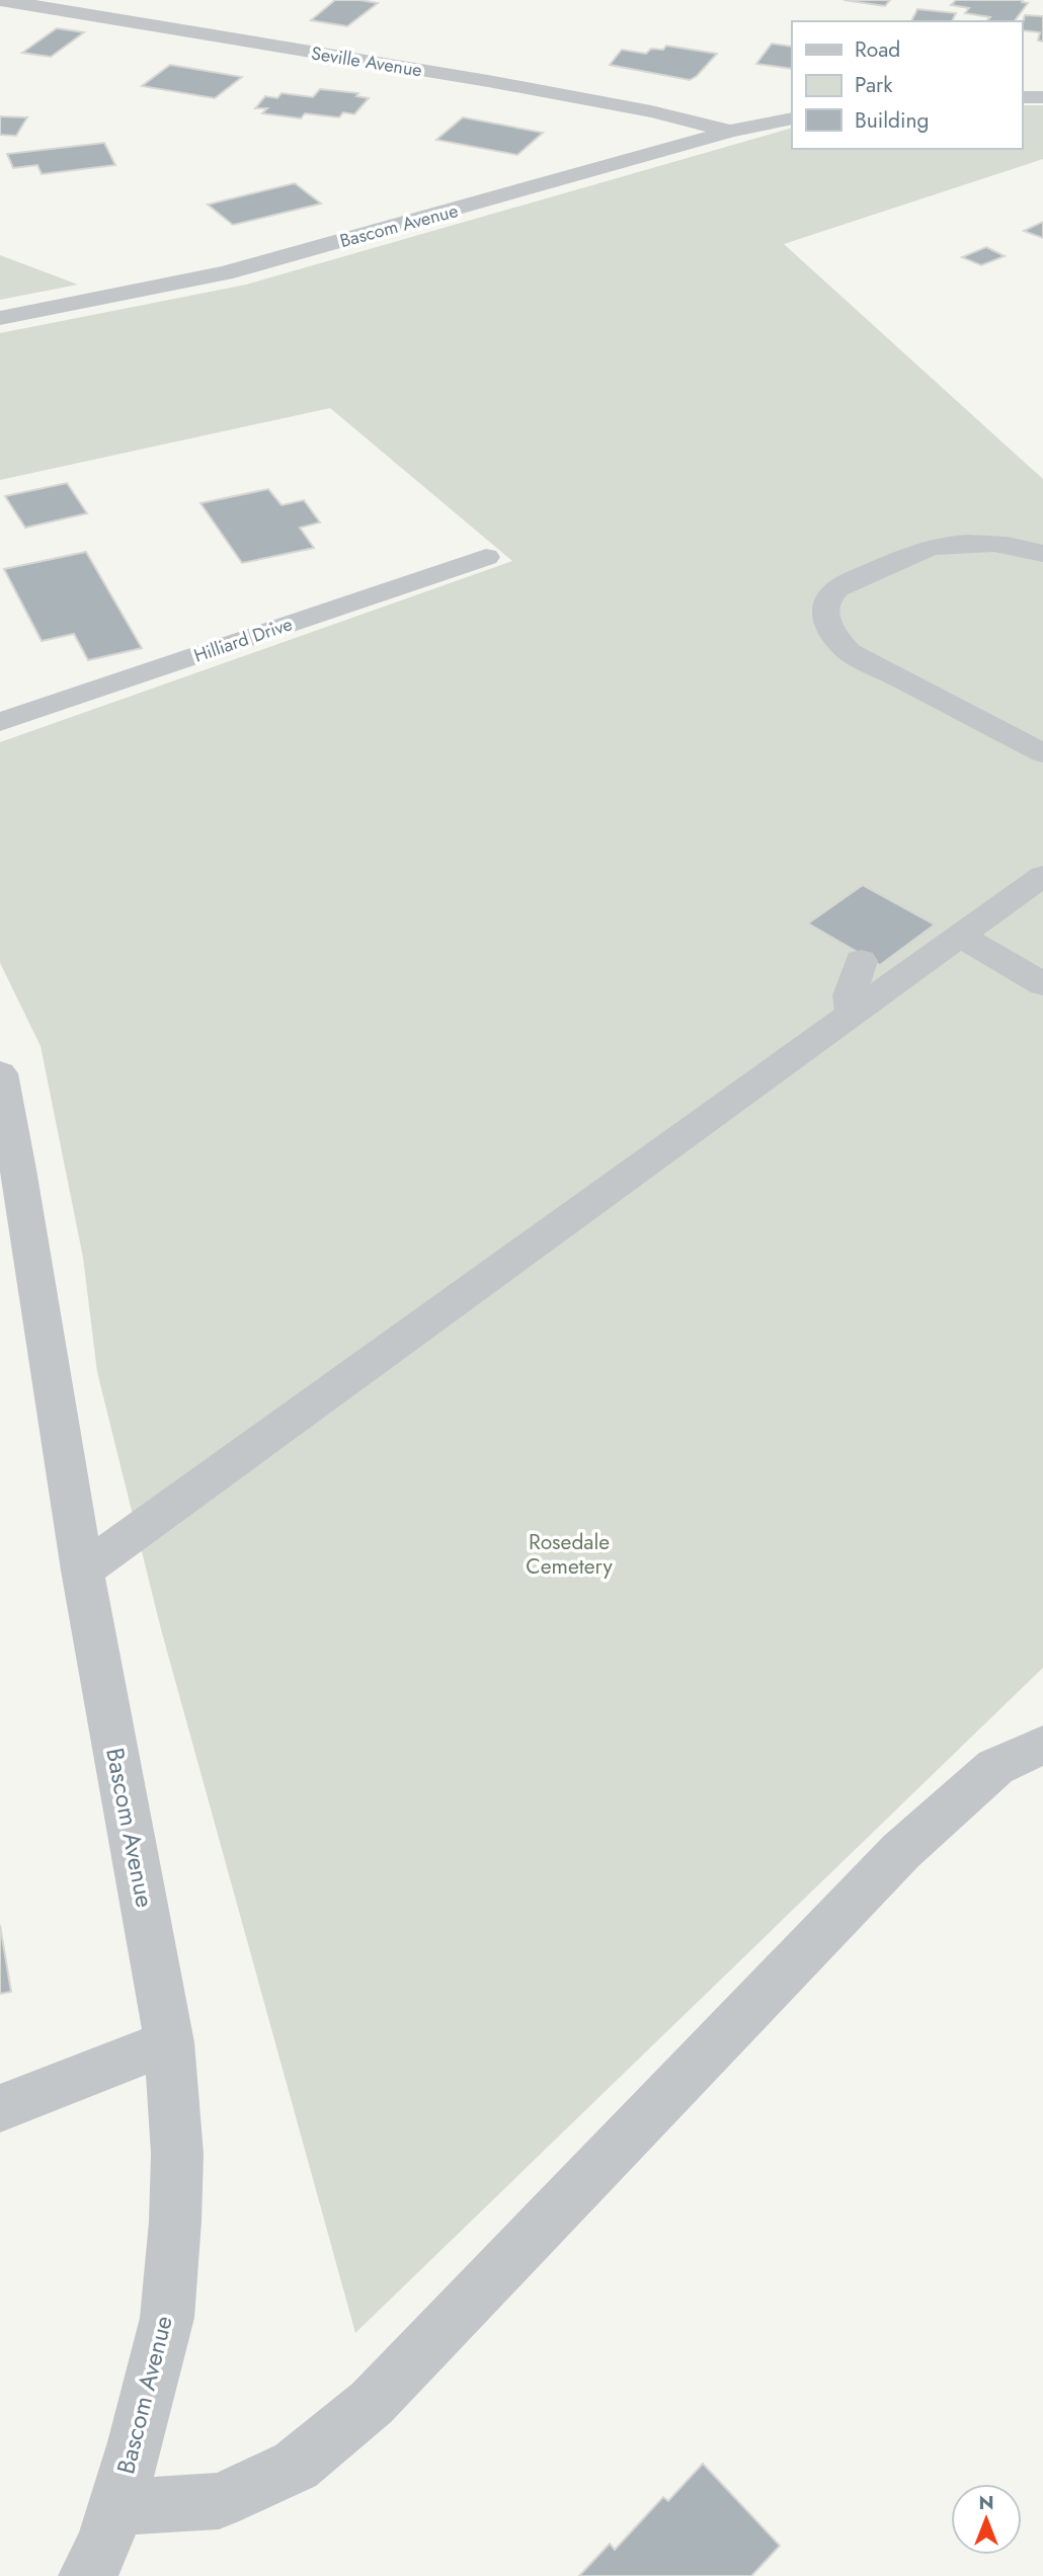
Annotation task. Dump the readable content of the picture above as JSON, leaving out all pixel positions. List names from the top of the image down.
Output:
{
  "streets": {
    "street": ["Seville Avenue", "Bascom Avenue", "Hilliard Drive"]
  },
  "crossings": [
    ["Seville Avenue", "Bascom Avenue"]
  ],
  "parks": ["Rosedale Cemetery"],
  "legend": ["Road", "Park", "Building"],
  "north": "top"
}
